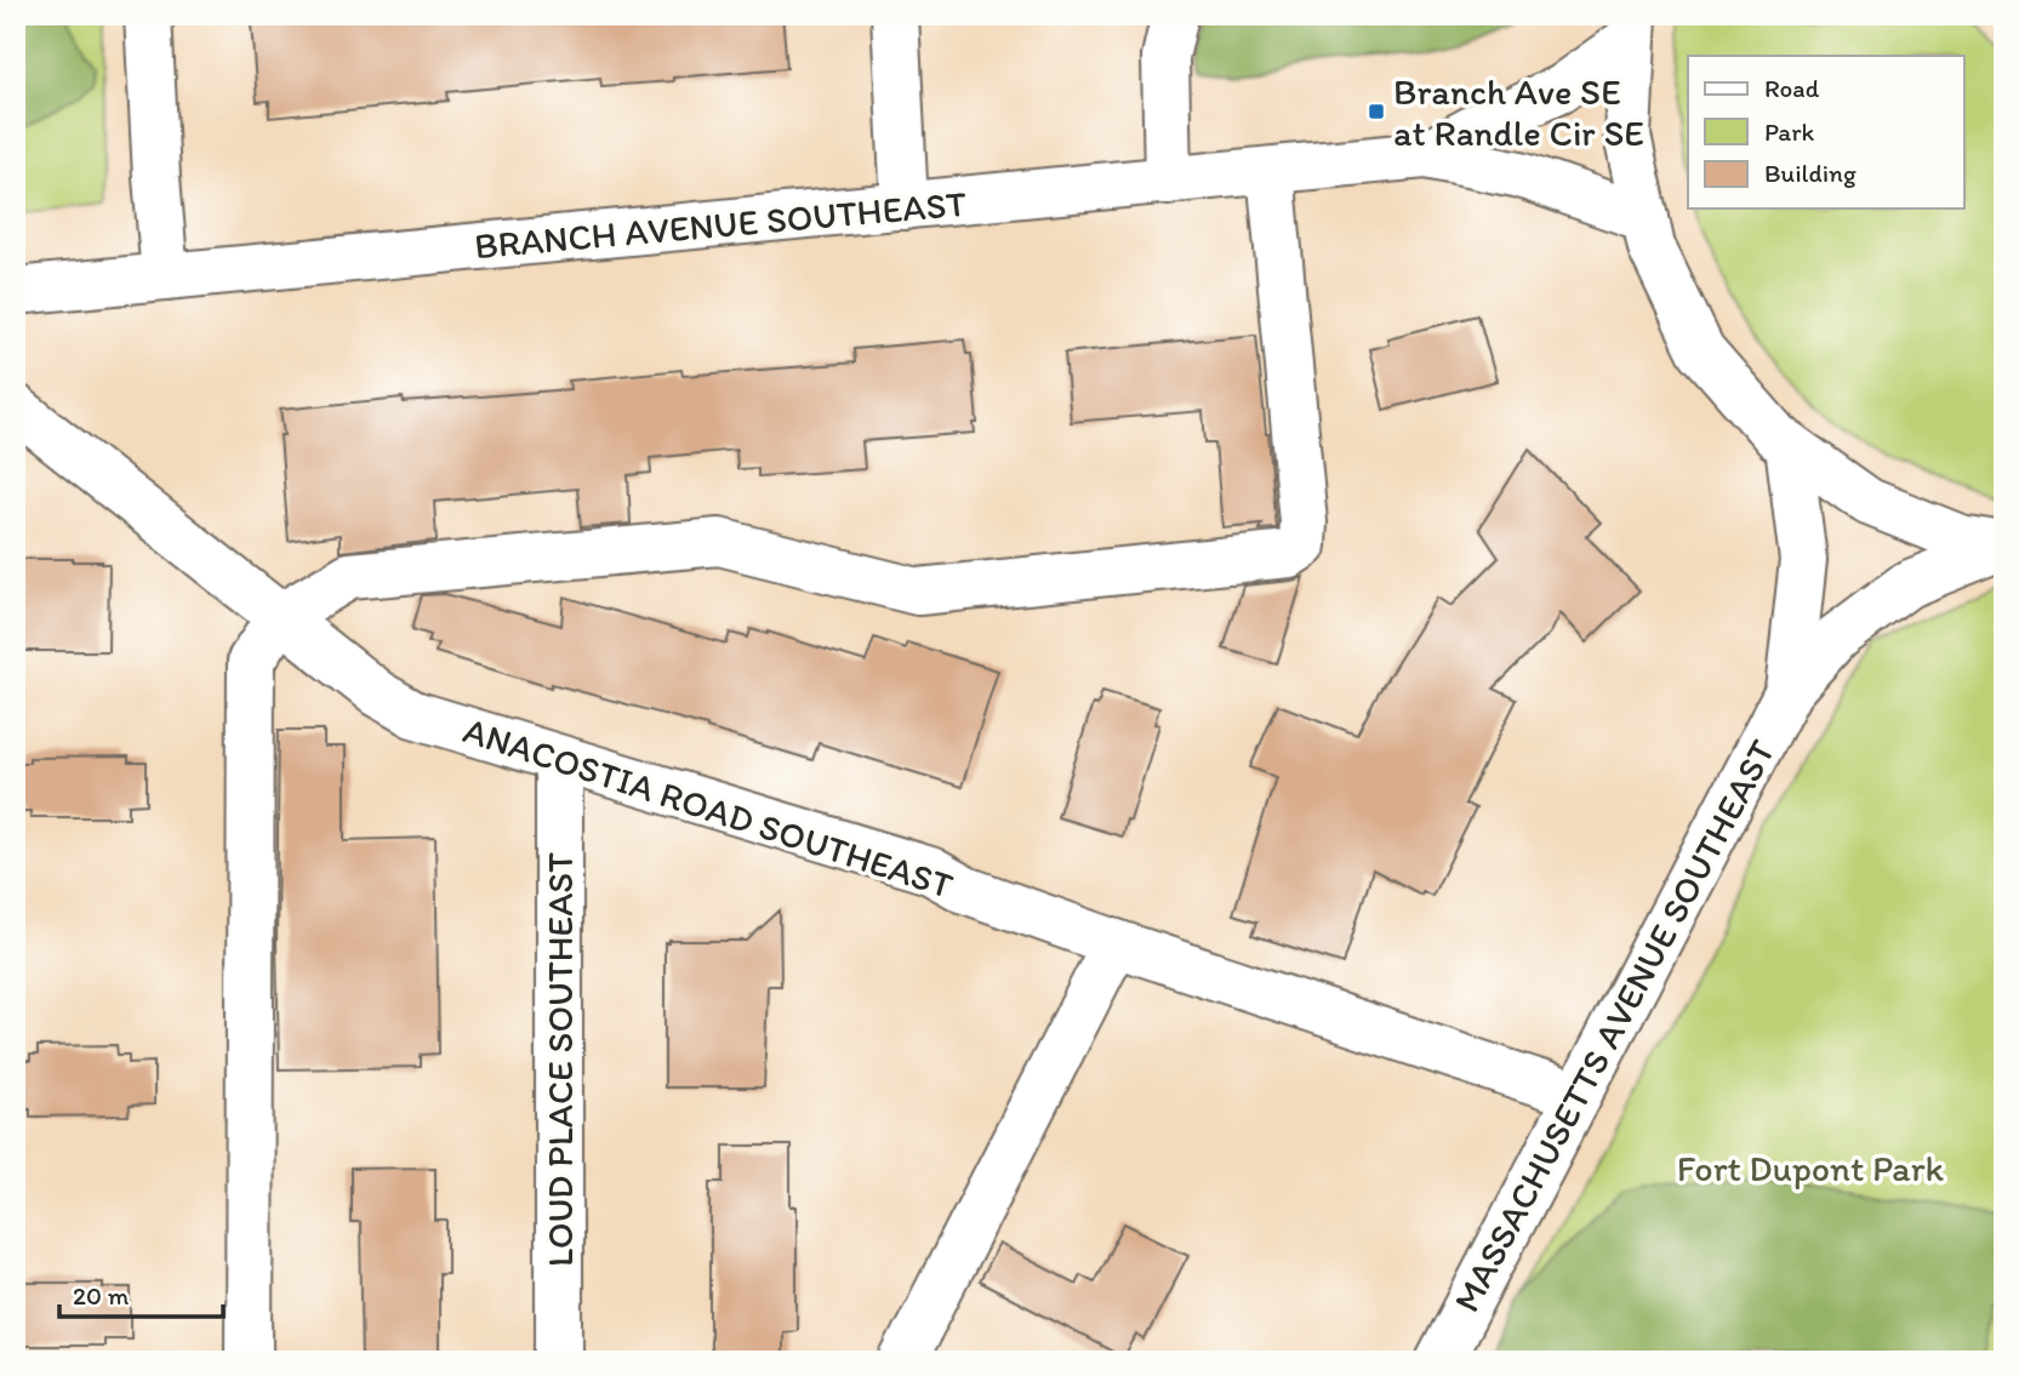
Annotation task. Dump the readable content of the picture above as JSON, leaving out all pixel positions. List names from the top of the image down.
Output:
{
  "streets": {
    "street": [
      "BRANCH AVENUE SOUTHEAST",
      "ANACOSTIA ROAD SOUTHEAST",
      "MASSACHUSETTS AVENUE SOUTHEAST",
      "LOUD PLACE SOUTHEAST"
    ]
  },
  "crossings": [
    ["ANACOSTIA ROAD SOUTHEAST", "MASSACHUSETTS AVENUE SOUTHEAST"],
    ["ANACOSTIA ROAD SOUTHEAST", "LOUD PLACE SOUTHEAST"]
  ],
  "parks": ["Fort Dupont Park"],
  "places": {
    "transit": ["Branch Ave SE at Randle Cir SE"]
  },
  "legend": ["Road", "Park", "Building"],
  "scale_bar": "20 m"
}
